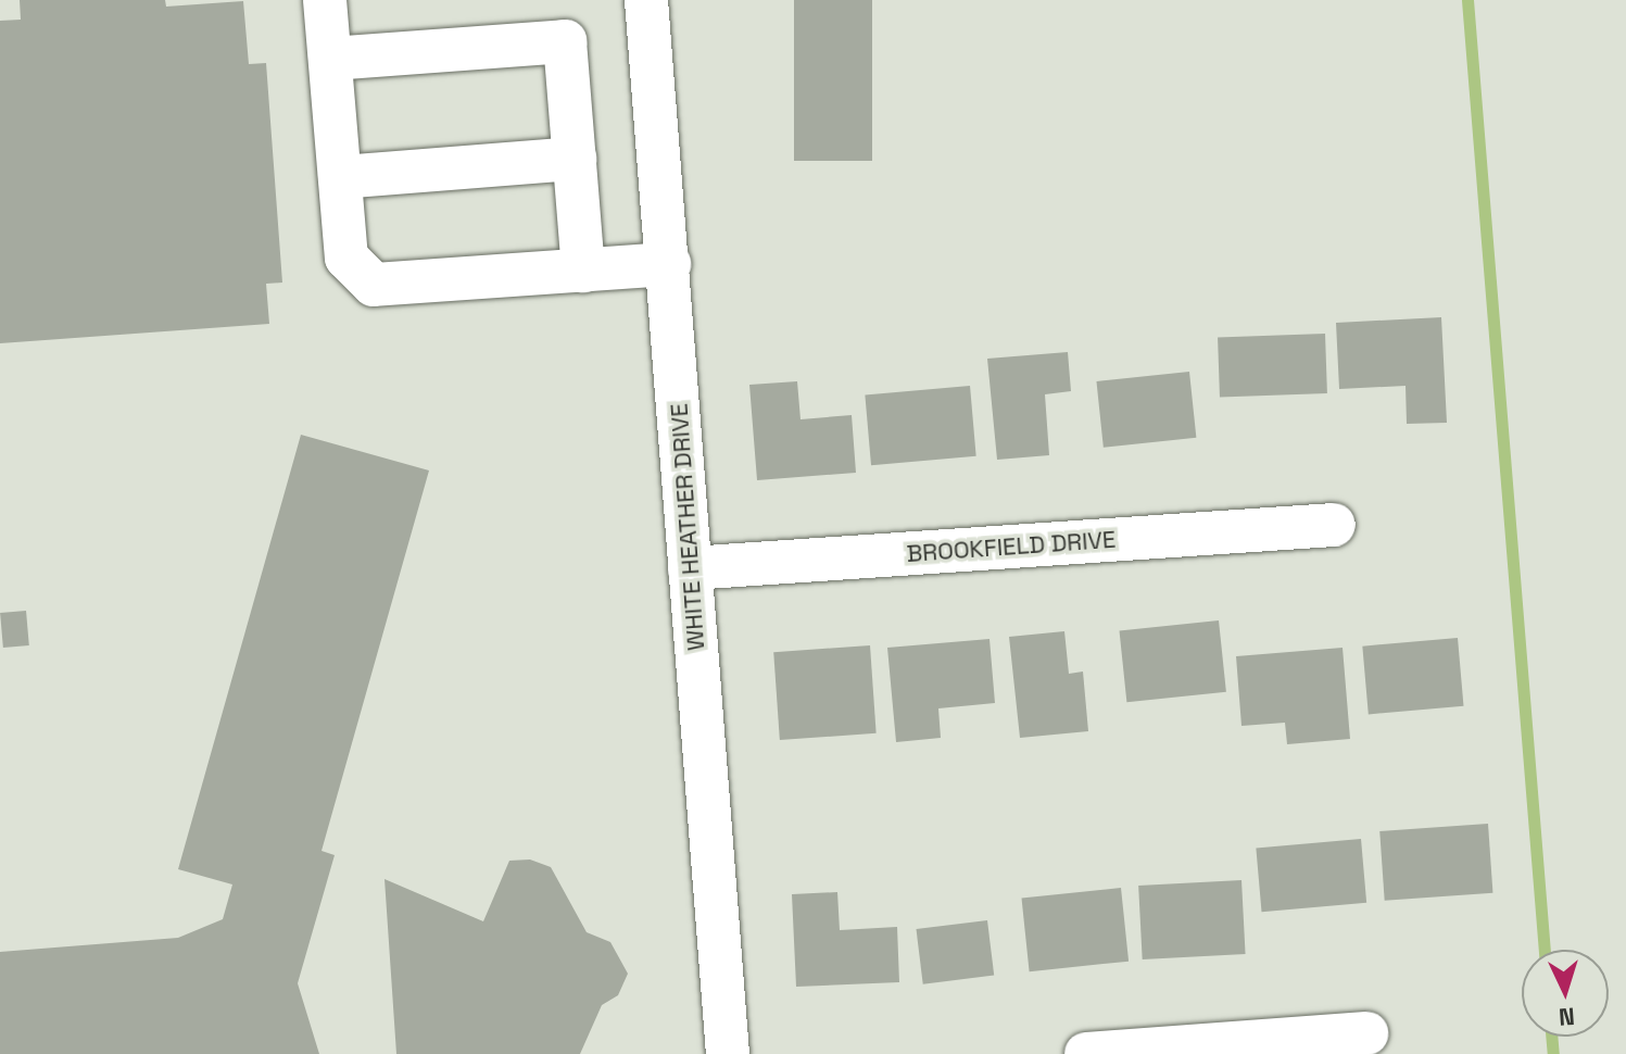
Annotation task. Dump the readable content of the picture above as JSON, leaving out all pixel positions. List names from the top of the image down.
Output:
{
  "streets": {
    "street": ["WHITE HEATHER DRIVE", "BROOKFIELD DRIVE"]
  },
  "crossings": [
    ["WHITE HEATHER DRIVE", "BROOKFIELD DRIVE"]
  ],
  "north": "bottom"
}
